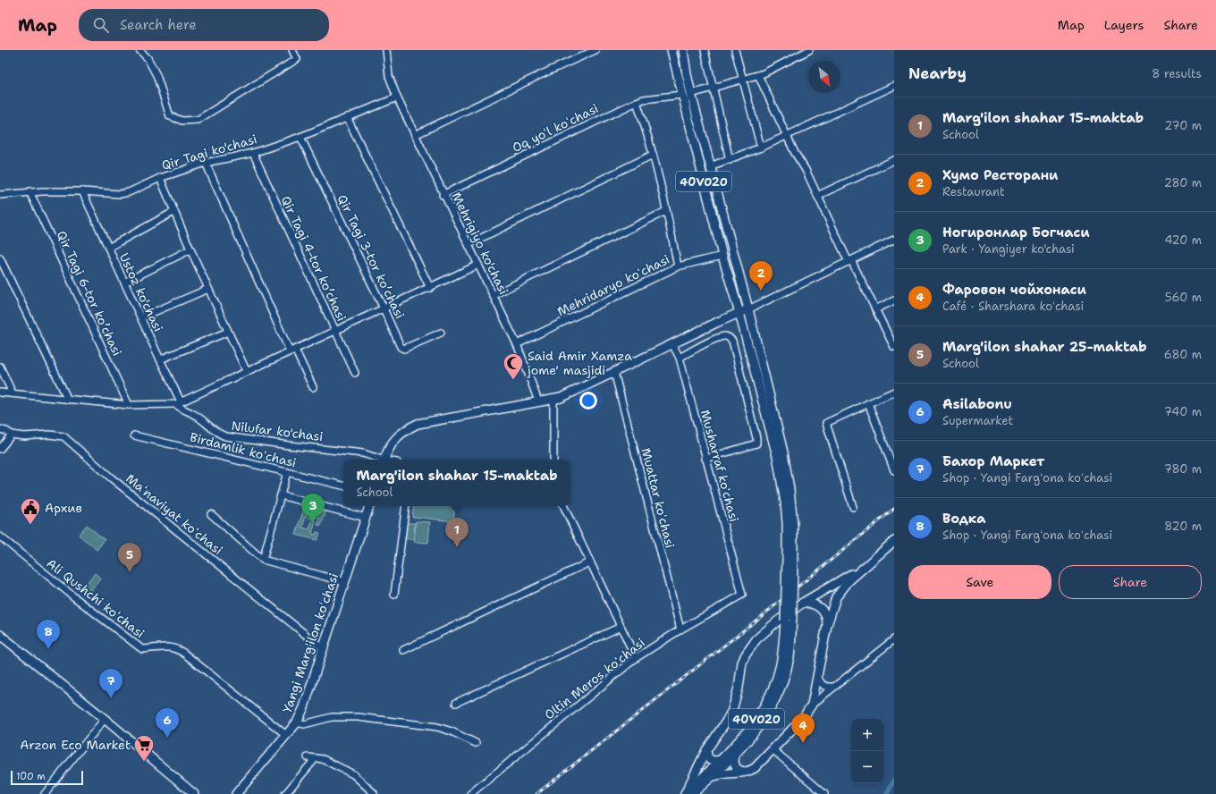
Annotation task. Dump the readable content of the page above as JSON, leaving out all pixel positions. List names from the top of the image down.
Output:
{
  "streets": {
    "main road": ["40V020", "Yangi Margʻilon koʻchasi"],
    "street": [
      "Oq yoʻl koʻchasi",
      "Qir Tagi ko'chasi",
      "Mehrigiyo ko'chasi",
      "Qir Tagi 3-tor koʼchasi",
      "Qir Tagi 4-tor koʼchasi",
      "Mehridaryo koʻchasi",
      "Ustoz ko'chasi",
      "Qir Tagi 6-tor koʼchasi",
      "Nilufar ko'chasi",
      "Birdamlik koʻchasi",
      "Musharraf koʻchasi",
      "Muattar koʻchasi",
      "Maʻnaviyat koʻchasi",
      "Ali Qushchi koʻchasi",
      "Oltin Meros koʻchasi"
    ]
  },
  "crossings": [
    ["Oq yoʻl koʻchasi", "40V020"],
    ["Oq yoʻl koʻchasi", "Mehrigiyo ko'chasi"],
    ["Qir Tagi ko'chasi", "Mehrigiyo ko'chasi"],
    ["Qir Tagi ko'chasi", "Qir Tagi 3-tor koʼchasi"],
    ["Qir Tagi ko'chasi", "Qir Tagi 4-tor koʼchasi"],
    ["Qir Tagi ko'chasi", "Ustoz ko'chasi"],
    ["Qir Tagi ko'chasi", "Qir Tagi 6-tor koʼchasi"],
    ["40V020", "Mehridaryo koʻchasi"],
    ["Mehrigiyo ko'chasi", "Mehridaryo koʻchasi"],
    ["Ustoz ko'chasi", "Nilufar ko'chasi"],
    ["Musharraf koʻchasi", "Oltin Meros koʻchasi"],
    ["Muattar koʻchasi", "Oltin Meros koʻchasi"],
    ["Maʻnaviyat koʻchasi", "Yangi Margʻilon koʻchasi"],
    ["Ali Qushchi koʻchasi", "Yangi Margʻilon koʻchasi"]
  ],
  "places": {
    "mosque": ["Said Amir Xamza jome' masjidi"],
    "public building": ["Архив"],
    "supermarket": ["Arzon Eco Market"]
  },
  "scale_bar": "100 m",
  "north": "bottom right",
  "page": {
    "header": "Map",
    "search": "Search here",
    "nav": ["Map", "Layers", "Share"],
    "heading": ["Nearby", "8 results"],
    "list": [
      {
        "mark": "1",
        "name": "Marg'ilon shahar 15-maktab",
        "note": "School",
        "value": "270 m"
      },
      {
        "mark": "2",
        "name": "Хумо Ресторани",
        "note": "Restaurant",
        "value": "280 m"
      },
      {
        "mark": "3",
        "name": "Ногиронлар Богчаси",
        "note": "Park · Yangiyer ko'chasi",
        "value": "420 m"
      },
      {
        "mark": "4",
        "name": "Фаровон чойхонаси",
        "note": "Café · Sharshara koʻchasi",
        "value": "560 m"
      },
      {
        "mark": "5",
        "name": "Marg'ilon shahar 25-maktab",
        "note": "School",
        "value": "680 m"
      },
      {
        "mark": "6",
        "name": "Asilabonu",
        "note": "Supermarket",
        "value": "740 m"
      },
      {
        "mark": "7",
        "name": "Бахор Маркет",
        "note": "Shop · Yangi Fargʻona koʻchasi",
        "value": "780 m"
      },
      {
        "mark": "8",
        "name": "Водка",
        "note": "Shop · Yangi Fargʻona koʻchasi",
        "value": "820 m"
      }
    ],
    "pins": [
      "2",
      "3",
      "1",
      "5",
      "8",
      "7",
      "6",
      "4"
    ],
    "popup": ["Marg'ilon shahar 15-maktab", "School"],
    "buttons": ["Save", "Share"],
    "map_buttons": ["+", "−"],
    "scale": "100 m"
  }
}
